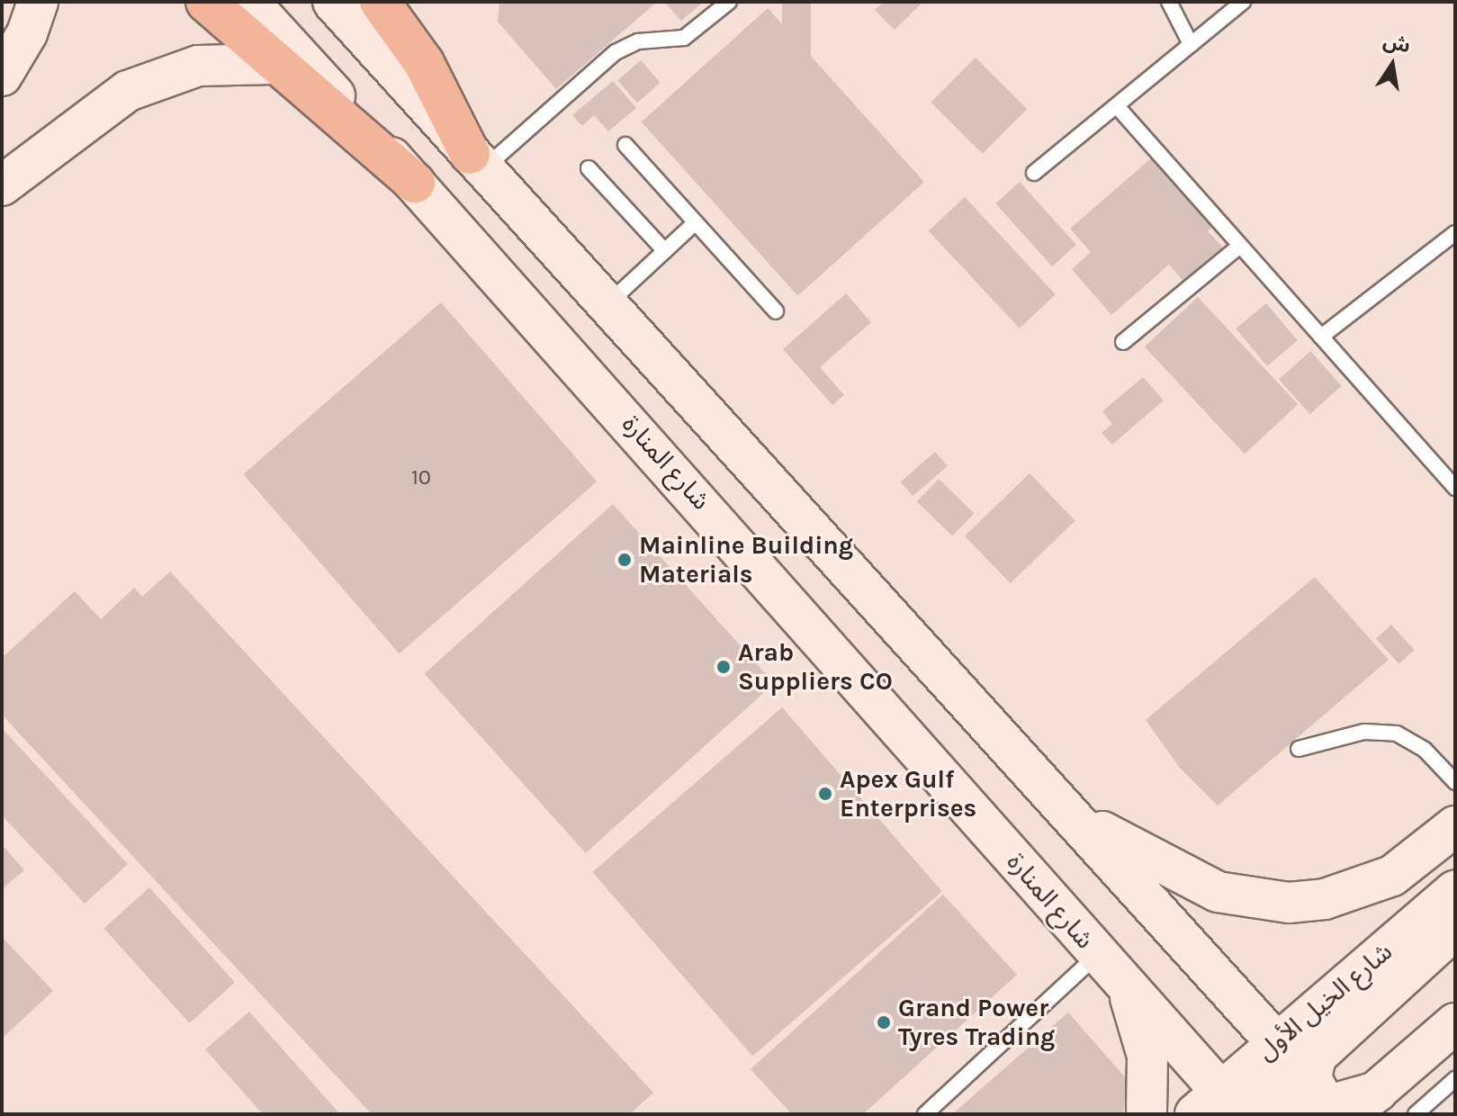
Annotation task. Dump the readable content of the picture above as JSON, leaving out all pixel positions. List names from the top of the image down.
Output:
{
  "streets": {
    "main road": ["شارع المنارة", "شارع الخيل الأول"]
  },
  "crossings": [
    ["شارع المنارة", "شارع الخيل الأول"]
  ],
  "places": [
    "Mainline Building Materials",
    "Arab Suppliers CO",
    "Apex Gulf Enterprises",
    "Grand Power Tyres Trading"
  ],
  "house_numbers": ["10"],
  "north": "top"
}
